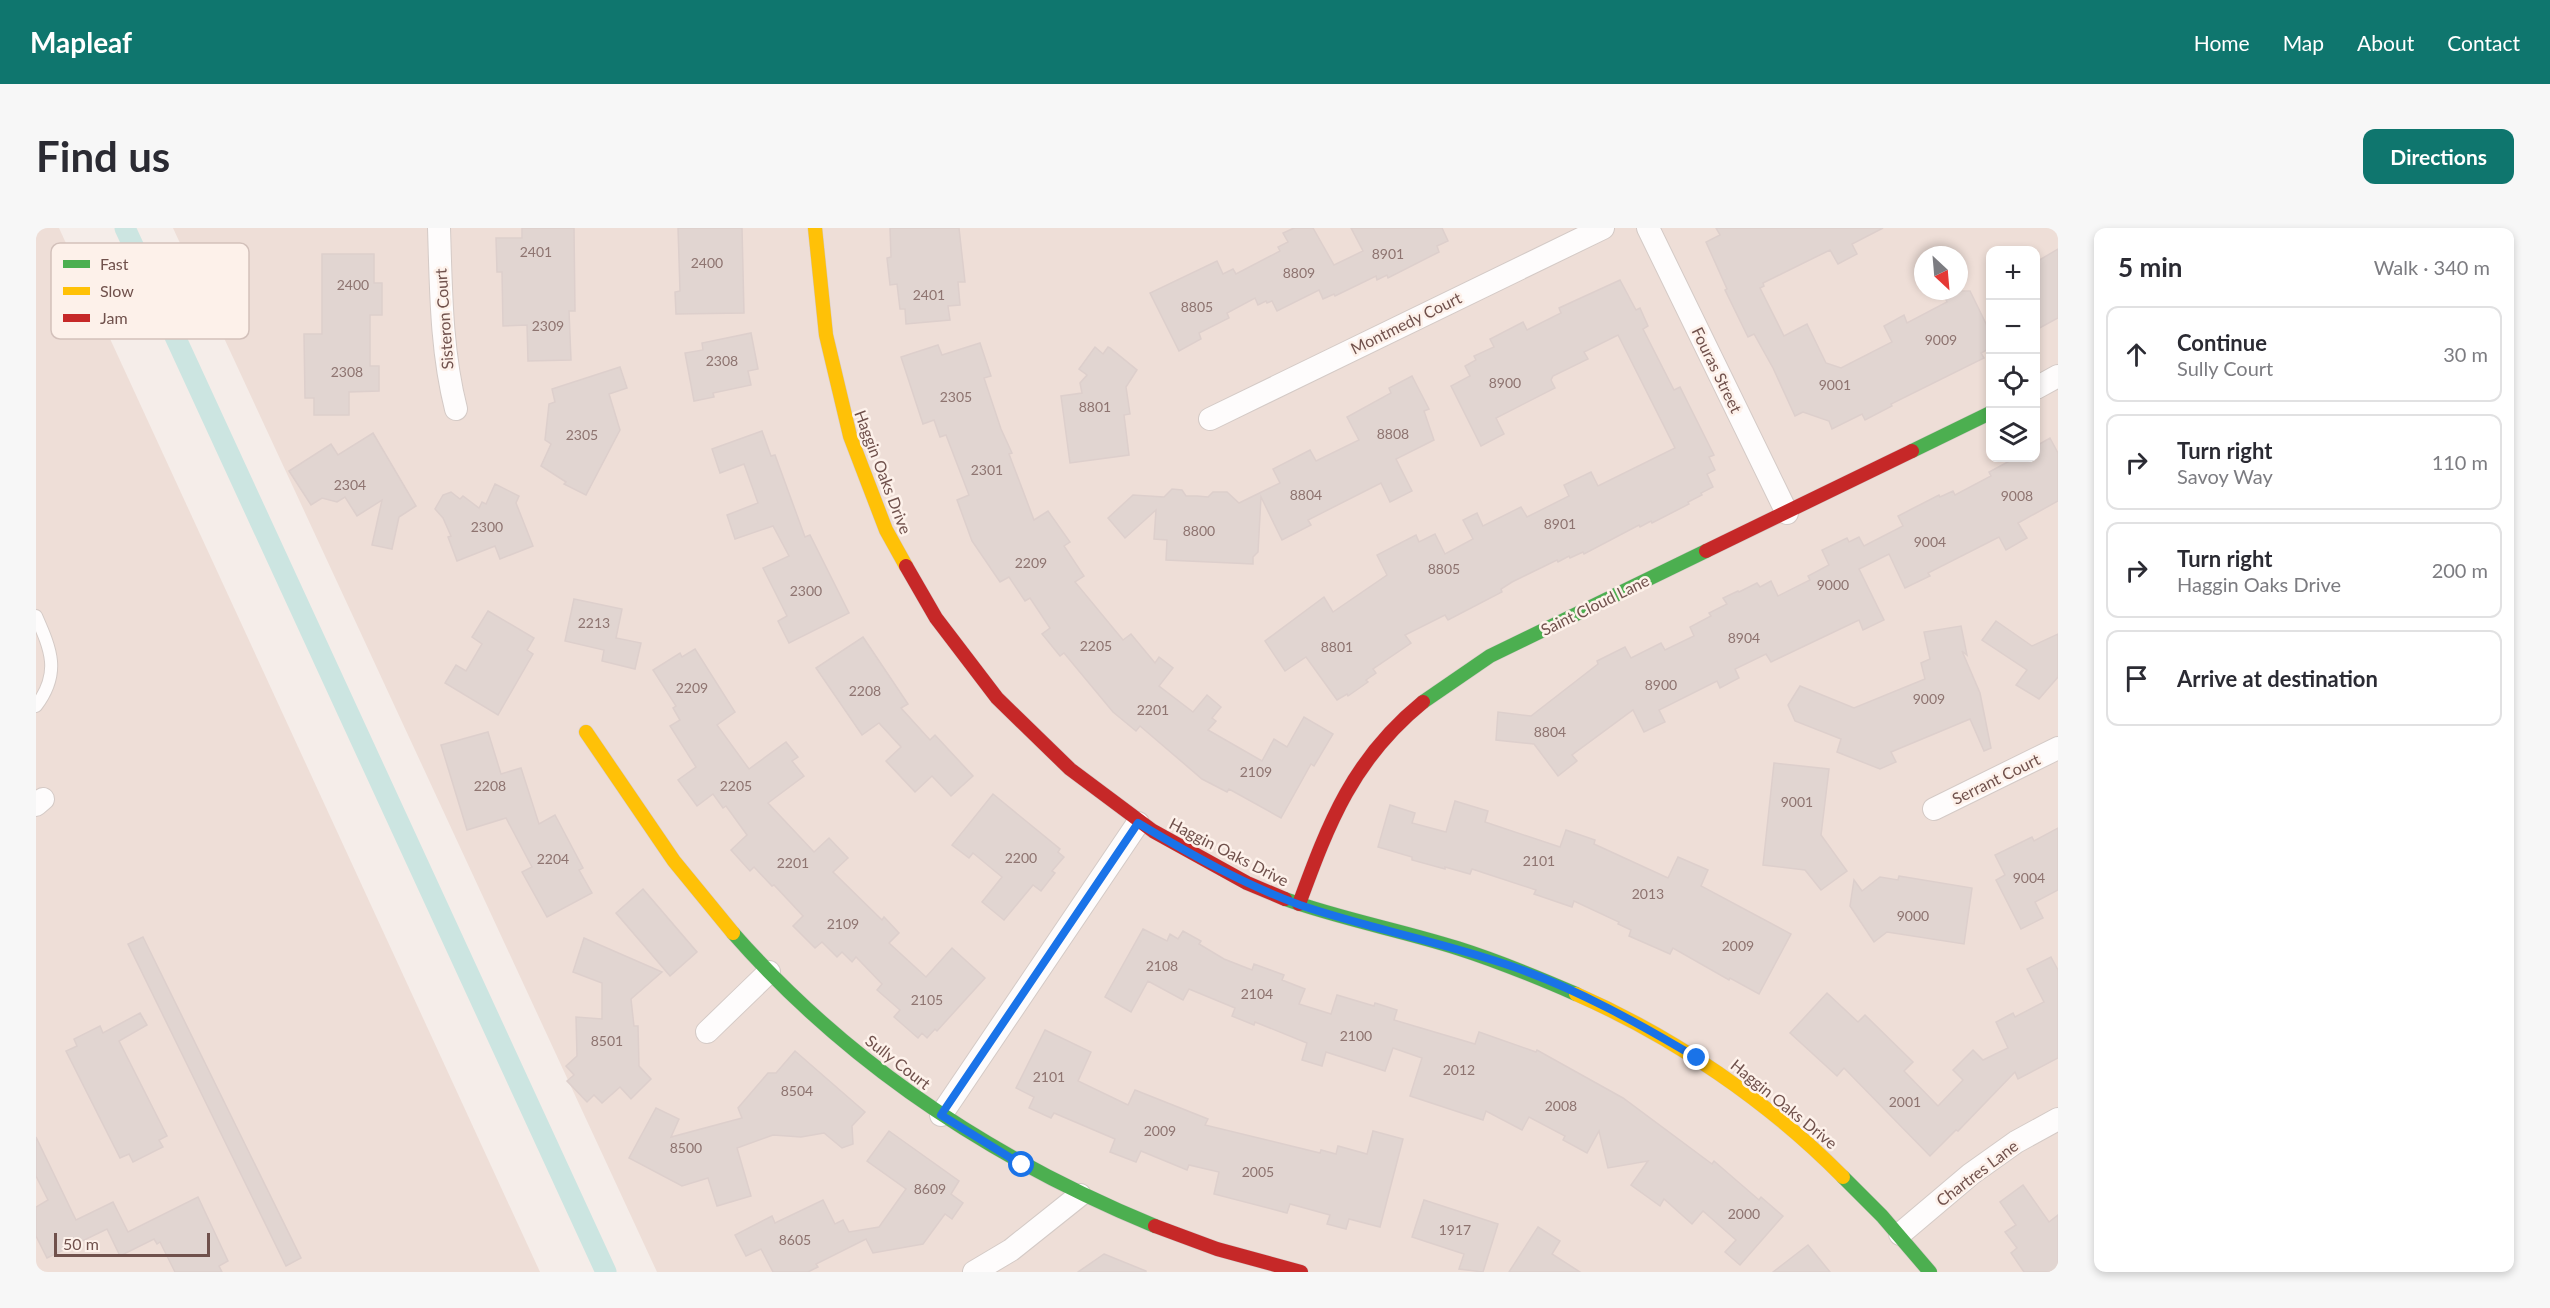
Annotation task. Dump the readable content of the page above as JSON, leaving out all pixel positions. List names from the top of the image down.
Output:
{
  "streets": {
    "street": [
      "Sisteron Court",
      "Montmedy Court",
      "Fouras Street",
      "Haggin Oaks Drive",
      "Saint Cloud Lane",
      "Serrant Court",
      "Sully Court",
      "Chartres Lane"
    ]
  },
  "crossings": [
    ["Fouras Street", "Saint Cloud Lane"],
    ["Haggin Oaks Drive", "Saint Cloud Lane"],
    ["Haggin Oaks Drive", "Chartres Lane"]
  ],
  "house_numbers": [
    "2401",
    "8901",
    "2400",
    "8809",
    "2400",
    "2401",
    "8805",
    "2309",
    "9009",
    "2308",
    "2308",
    "8900",
    "9001",
    "2305",
    "8801",
    "8808",
    "2305",
    "2301",
    "2304",
    "8804",
    "9008",
    "8901",
    "2300",
    "8800",
    "9004",
    "2209",
    "8805",
    "9000",
    "2300",
    "2213",
    "8904",
    "2205",
    "8801",
    "8900",
    "2209",
    "2208",
    "9009",
    "2201",
    "8804",
    "2109",
    "2208",
    "2205",
    "9001",
    "2200",
    "2204",
    "2101",
    "2201",
    "9004",
    "2013",
    "9000",
    "2109",
    "2009",
    "2108",
    "2104",
    "2105",
    "2100",
    "8501",
    "2012",
    "2101",
    "8504",
    "2001",
    "2008",
    "2009",
    "8500",
    "2005",
    "8609",
    "2000",
    "1917",
    "8605"
  ],
  "legend": ["Fast", "Slow", "Jam"],
  "scale_bar": "50 m",
  "north": "bottom right",
  "page": {
    "header": "Mapleaf",
    "nav": [
      "Home",
      "Map",
      "About",
      "Contact"
    ],
    "buttons": "Directions",
    "title": "Find us",
    "heading": ["5 min", "Walk · 340 m"],
    "map_buttons": ["+", "−"],
    "list": [
      ["Continue", "Sully Court", "30 m"],
      ["Turn right", "Savoy Way", "110 m"],
      ["Turn right", "Haggin Oaks Drive", "200 m"],
      "Arrive at destination"
    ],
    "scale": "50 m"
  }
}
